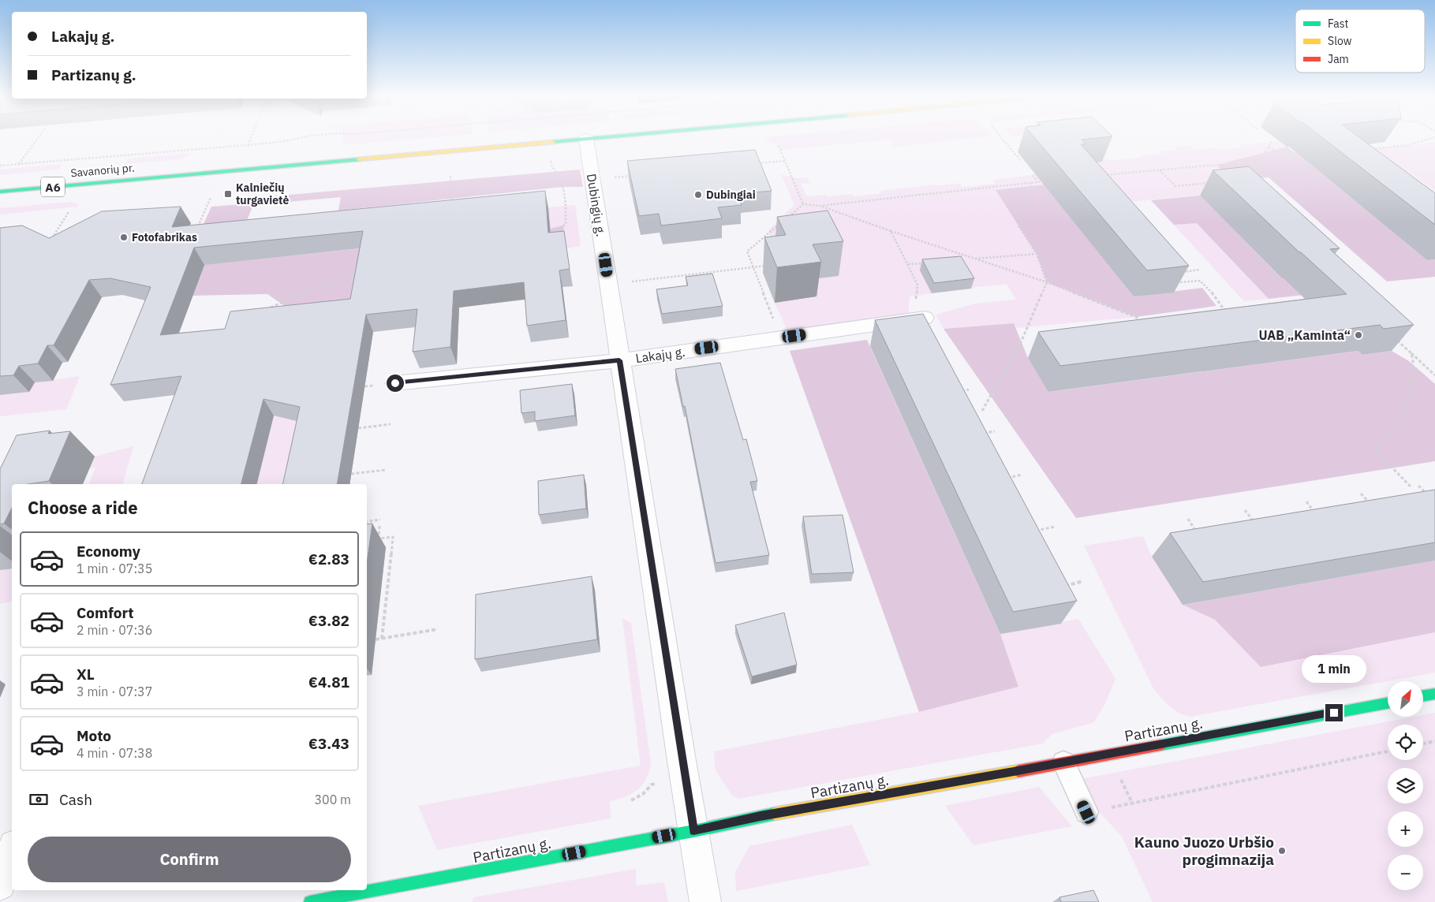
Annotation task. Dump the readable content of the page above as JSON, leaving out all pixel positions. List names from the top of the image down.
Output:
{
  "streets": {
    "main road": ["Savanorių pr.", "A6", "Partizanų g."],
    "street": ["Dubingių g.", "Lakajų g."]
  },
  "crossings": [
    ["Savanorių pr.", "Dubingių g."],
    ["Dubingių g.", "Lakajų g."],
    ["Dubingių g.", "Partizanų g."]
  ],
  "places": {
    "transit": ["Kalniečių turgavietė"],
    "other": [
      "Dubingiai",
      "Fotofabrikas",
      "UAB „Kaminta“",
      "Kauno Juozo Urbšio progimnazija"
    ]
  },
  "legend": ["Fast", "Slow", "Jam"],
  "north": "top right",
  "page": {
    "banner": ["Lakajų g.", "Partizanų g."],
    "heading": "Choose a ride",
    "list": [
      {
        "name": "Economy",
        "note": "1 min · 07:35",
        "value": "€2.83"
      },
      {
        "name": "Comfort",
        "note": "2 min · 07:36",
        "value": "€3.82"
      },
      {
        "name": "XL",
        "note": "3 min · 07:37",
        "value": "€4.81"
      },
      {
        "name": "Moto",
        "note": "4 min · 07:38",
        "value": "€3.43"
      }
    ],
    "bubble": "1 min",
    "map_buttons": ["+", "−"],
    "pay": ["Cash", "300 m"],
    "buttons": "Confirm"
  }
}
